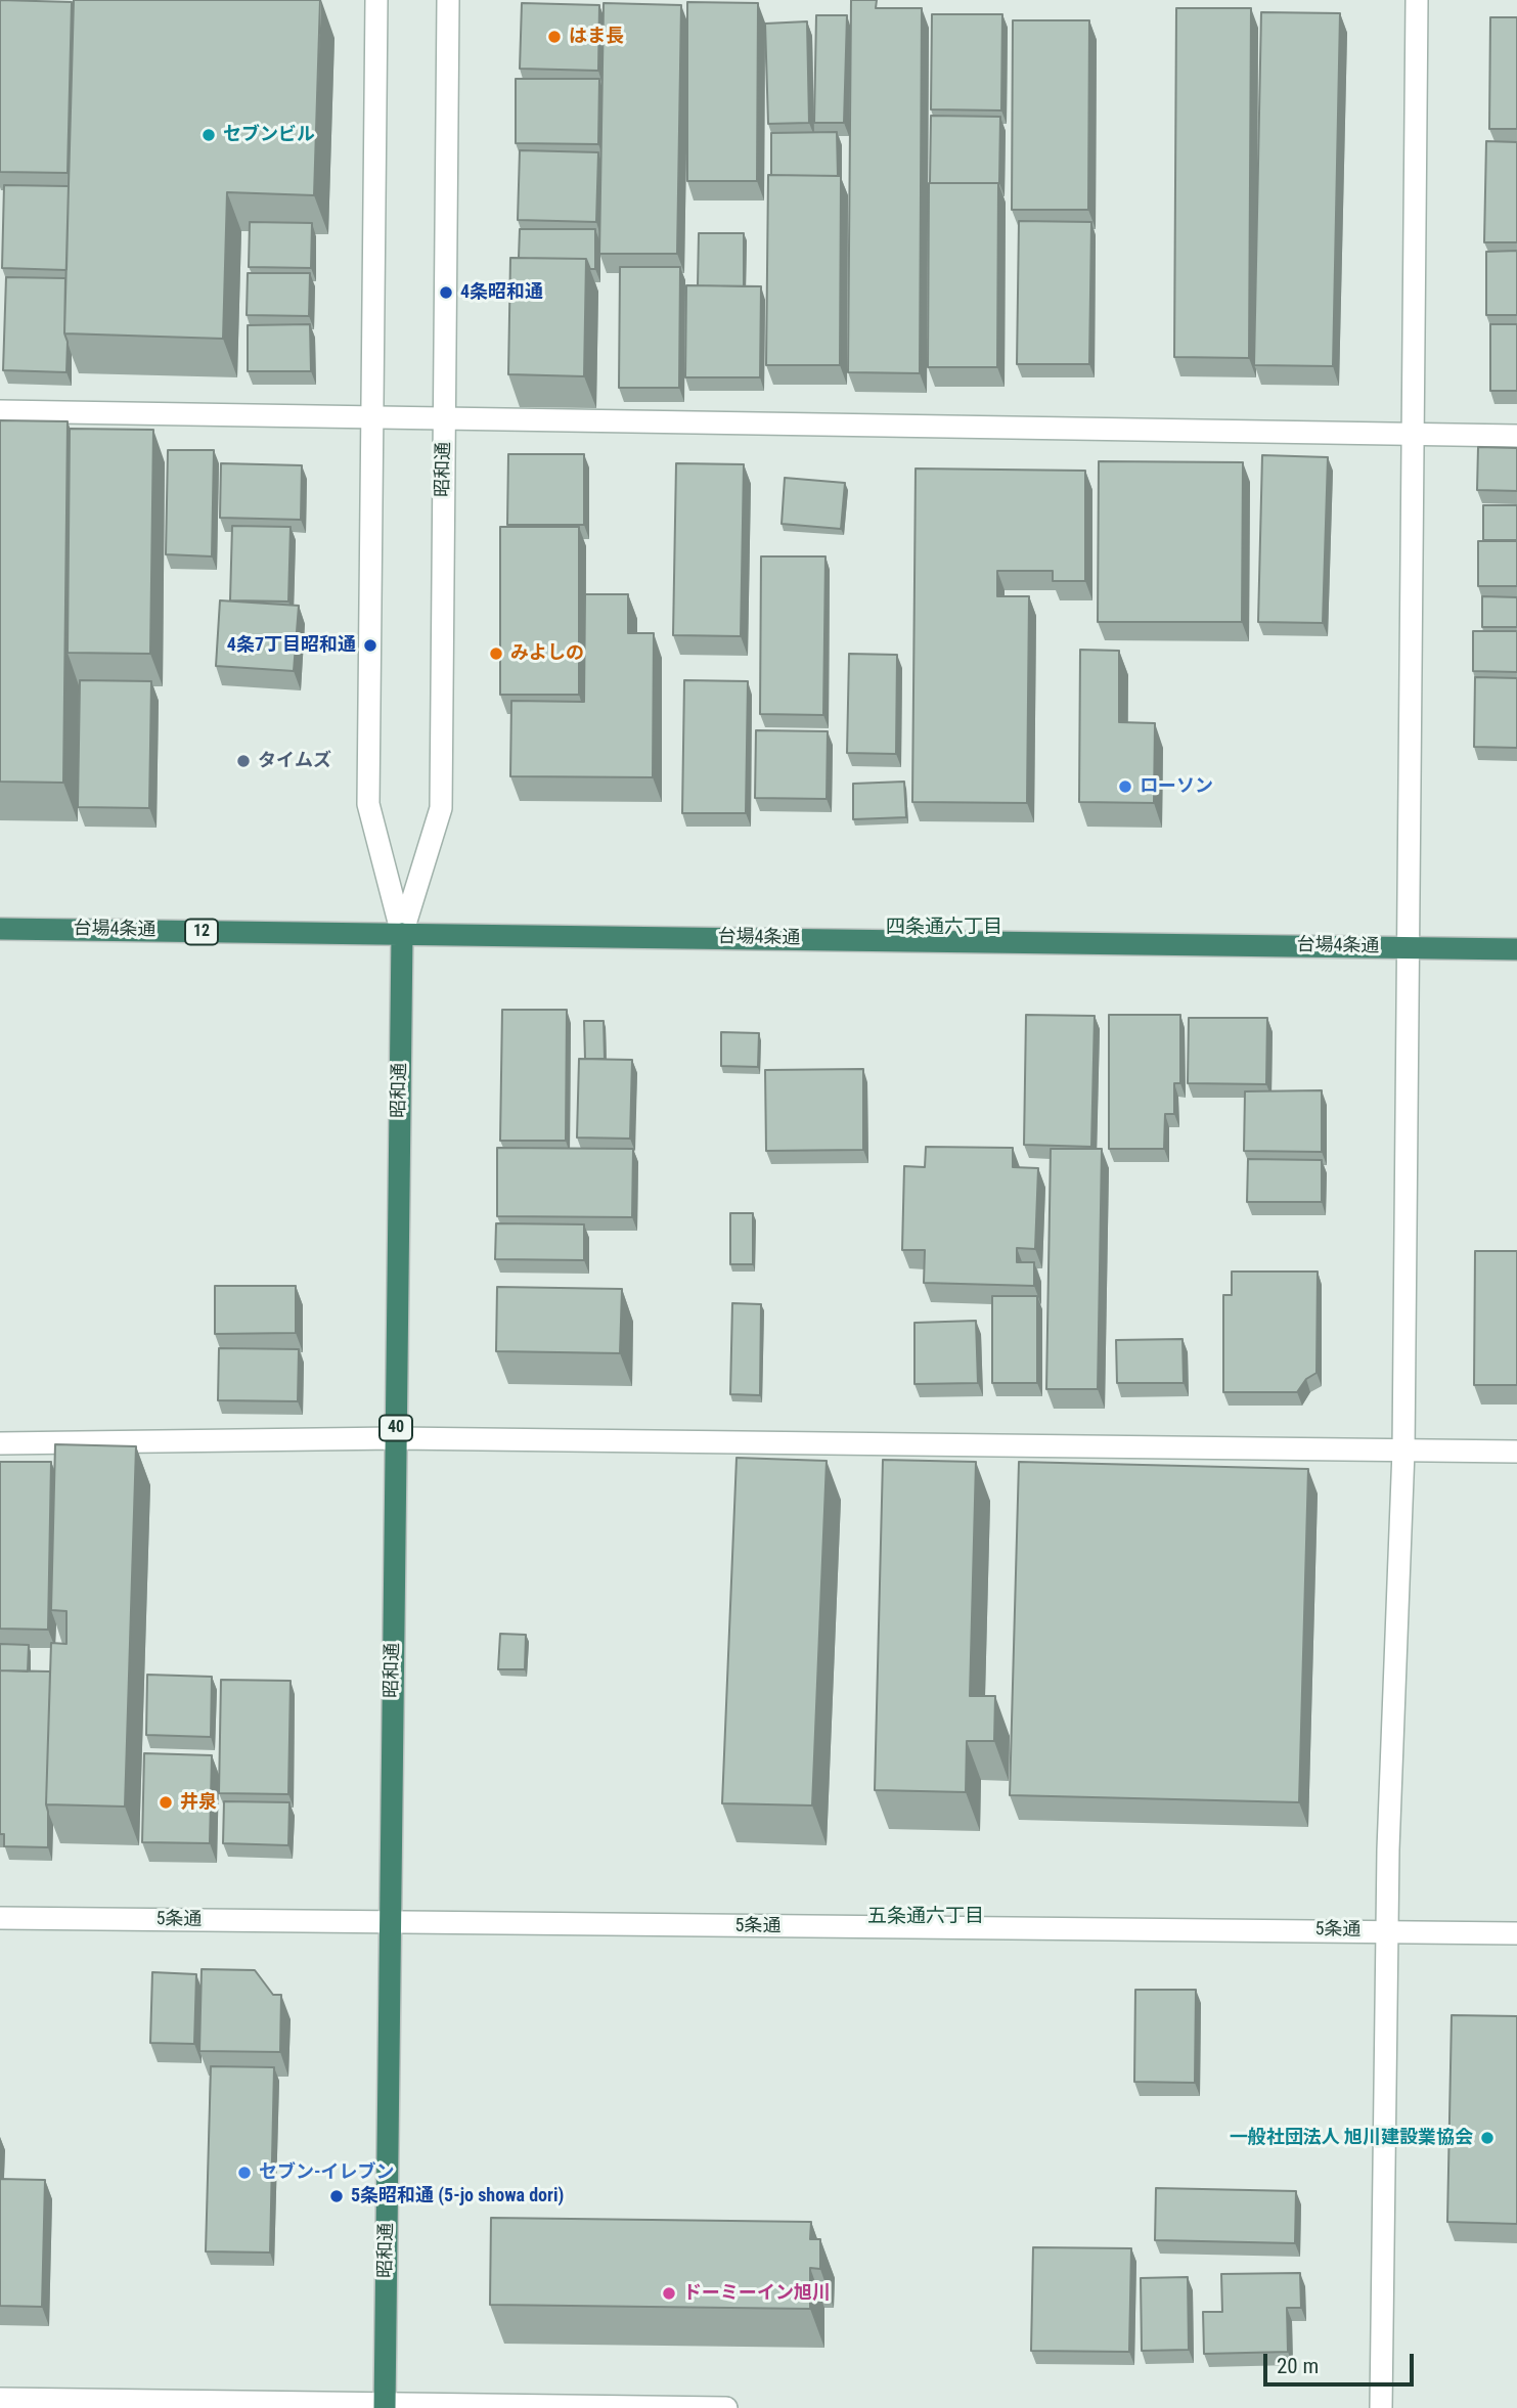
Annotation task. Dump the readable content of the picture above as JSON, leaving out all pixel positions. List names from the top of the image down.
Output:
{
  "streets": {
    "highway": [
      "昭和通",
      "台場4条通",
      "12",
      "40"
    ],
    "street": ["5条通"]
  },
  "crossings": [
    ["昭和通", "台場4条通"],
    ["昭和通", "5条通"]
  ],
  "districts": ["四条通六丁目", "五条通六丁目"],
  "places": [
    "はま長",
    "セブンビル",
    "4条昭和通",
    "4条7丁目昭和通",
    "みよしの",
    "タイムズ",
    "ローソン",
    "井泉",
    "一般社団法人 旭川建設業協会",
    "セブン-イレブン",
    "5条昭和通 (5-jo showa dori)",
    "ドーミーイン旭川"
  ],
  "scale_bar": "20 m"
}
